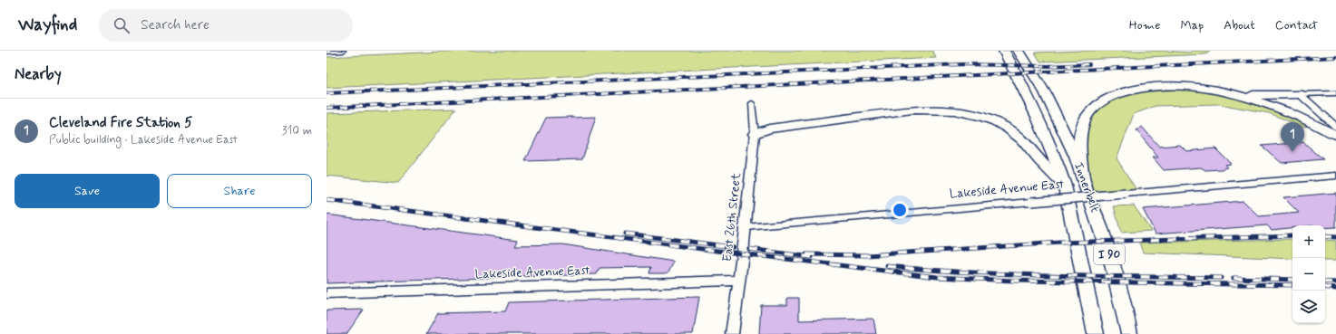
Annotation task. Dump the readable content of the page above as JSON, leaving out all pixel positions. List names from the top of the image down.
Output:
{
  "streets": {
    "highway": ["Innerbelt", "I 90"],
    "street": ["Lakeside Avenue East", "East 26th Street"]
  },
  "crossings": [
    ["Lakeside Avenue East", "East 26th Street"]
  ],
  "page": {
    "header": "Wayfind",
    "search": "Search here",
    "nav": [
      "Home",
      "Map",
      "About",
      "Contact"
    ],
    "heading": "Nearby",
    "list": [
      {
        "mark": "1",
        "name": "Cleveland Fire Station 5",
        "note": "Public building · Lakeside Avenue East",
        "value": "310 m"
      }
    ],
    "pins": "1",
    "buttons": ["Save", "Share"],
    "map_buttons": ["+", "−"]
  }
}
